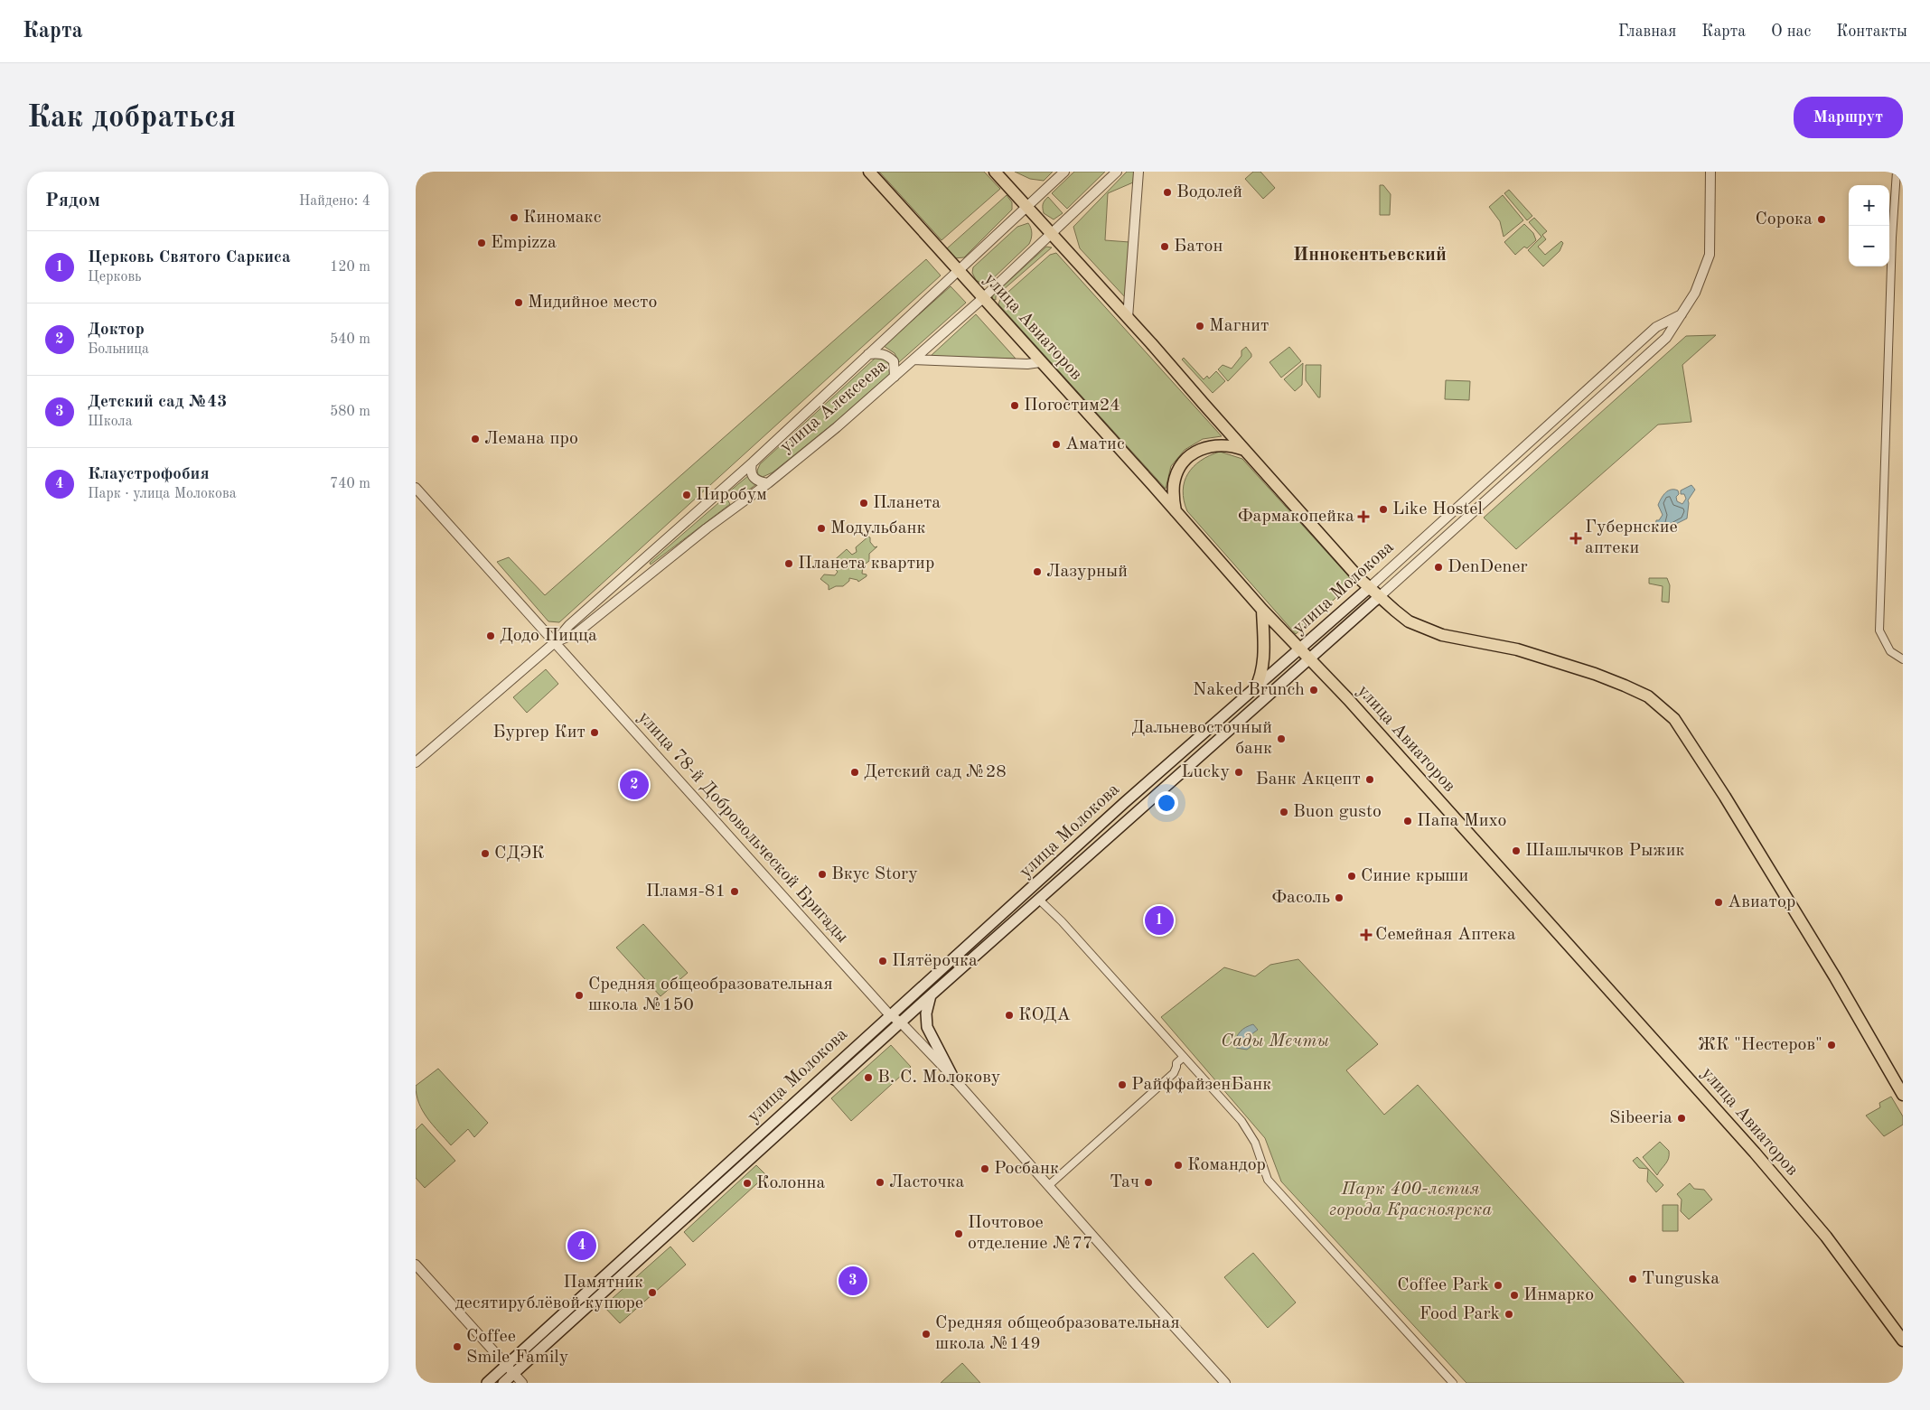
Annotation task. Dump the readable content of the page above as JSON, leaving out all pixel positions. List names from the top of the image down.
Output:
{
  "streets": {
    "main road": ["улица Авиаторов", "улица Молокова"],
    "street": ["улица Алексеева", "улица 78-й Добровольческой Бригады"]
  },
  "crossings": [
    ["улица Авиаторов", "улица Алексеева"],
    ["улица Авиаторов", "улица Молокова"],
    ["улица Алексеева", "улица 78-й Добровольческой Бригады"],
    ["улица Молокова", "улица 78-й Добровольческой Бригады"]
  ],
  "districts": ["Иннокентьевский"],
  "parks": ["Сады Мечты", "Парк 400-летия города Красноярска"],
  "places": {
    "other": [
      "Водолей",
      "Киномакс",
      "Сорока",
      "Empizza",
      "Батон",
      "Мидийное место",
      "Магнит",
      "Погостим24",
      "Лемана про",
      "Аматис",
      "Пиробум",
      "Планета",
      "Like Hostel",
      "Модульбанк",
      "Планета квартир",
      "DenDener",
      "Лазурный",
      "Додо Пицца",
      "Naked Brunch",
      "Бургер Кит",
      "Дальневосточный банк",
      "Детский сад №28",
      "Lucky",
      "Банк Акцепт",
      "Buon gusto",
      "Папа Михо",
      "Шашлычков Рыжик",
      "СДЭК",
      "Вкус Story",
      "Синие крыши",
      "Пламя-81",
      "Фасоль",
      "Авиатор",
      "Пятёрочка",
      "Средняя общеобразовательная школа №150",
      "КОДА",
      "ЖК \"Нестеров\"",
      "В. С. Молокову",
      "РайффайзенБанк",
      "Sibeeria",
      "Командор",
      "Росбанк",
      "Ласточка",
      "Taч",
      "Колонна",
      "Почтовое отделение №77",
      "Tunguska",
      "Coffee Park",
      "Памятник десятирублёвой купюре",
      "Инмарко",
      "Food Park",
      "Средняя общеобразовательная школа №149",
      "Coffee Smile Family"
    ],
    "health": ["Фармакопейка", "Губернские аптеки", "Семейная Аптека"]
  },
  "page": {
    "header": "Карта",
    "nav": [
      "Главная",
      "Карта",
      "О нас",
      "Контакты"
    ],
    "buttons": "Маршрут",
    "title": "Как добраться",
    "heading": ["Рядом", "Найдено: 4"],
    "map_buttons": ["+", "−"],
    "list": [
      {
        "mark": "1",
        "name": "Церковь Святого Саркиса",
        "note": "Церковь",
        "value": "120 m"
      },
      {
        "mark": "2",
        "name": "Доктор",
        "note": "Больница",
        "value": "540 m"
      },
      {
        "mark": "3",
        "name": "Детский сад №43",
        "note": "Школа",
        "value": "580 m"
      },
      {
        "mark": "4",
        "name": "Клаустрофобия",
        "note": "Парк · улица Молокова",
        "value": "740 m"
      }
    ],
    "pins": [
      "2",
      "1",
      "4",
      "3"
    ]
  }
}
